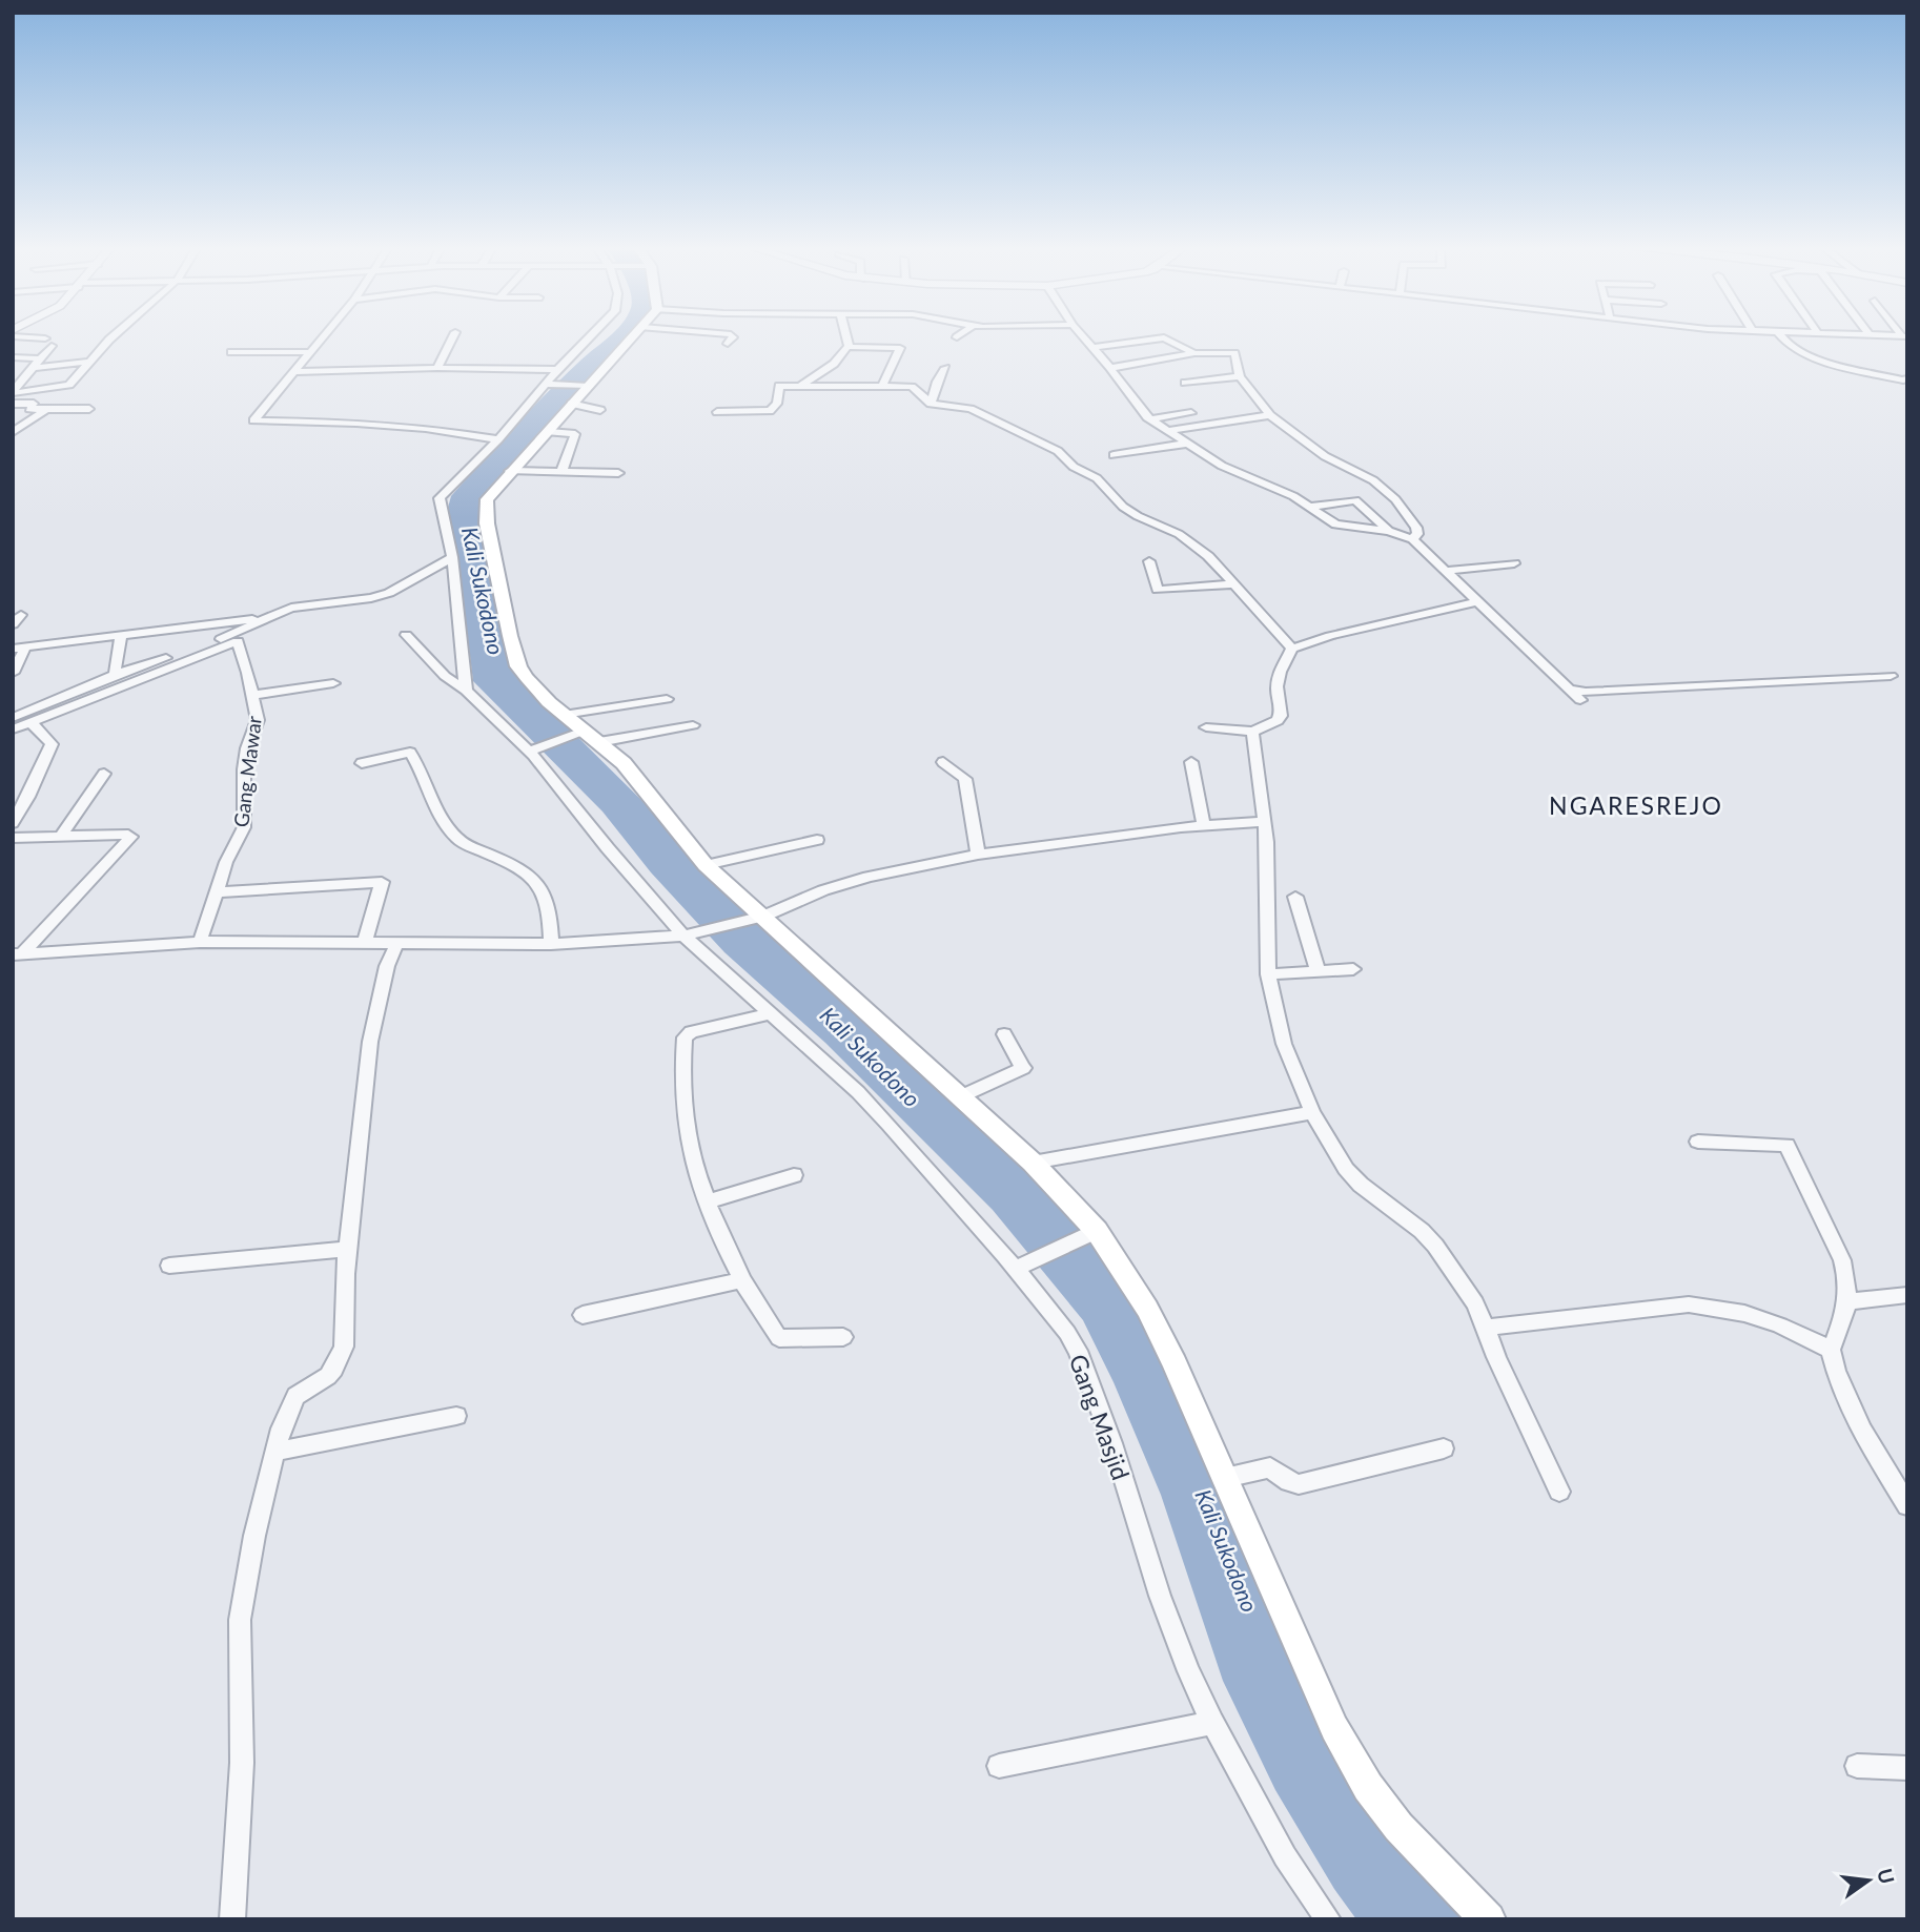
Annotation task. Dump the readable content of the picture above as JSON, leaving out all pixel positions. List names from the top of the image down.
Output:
{
  "streets": {
    "street": ["Gang Mawar", "Gang Masjid"]
  },
  "districts": ["NGARESREJO"],
  "water": ["Kali Sukodono"],
  "north": "right"
}
